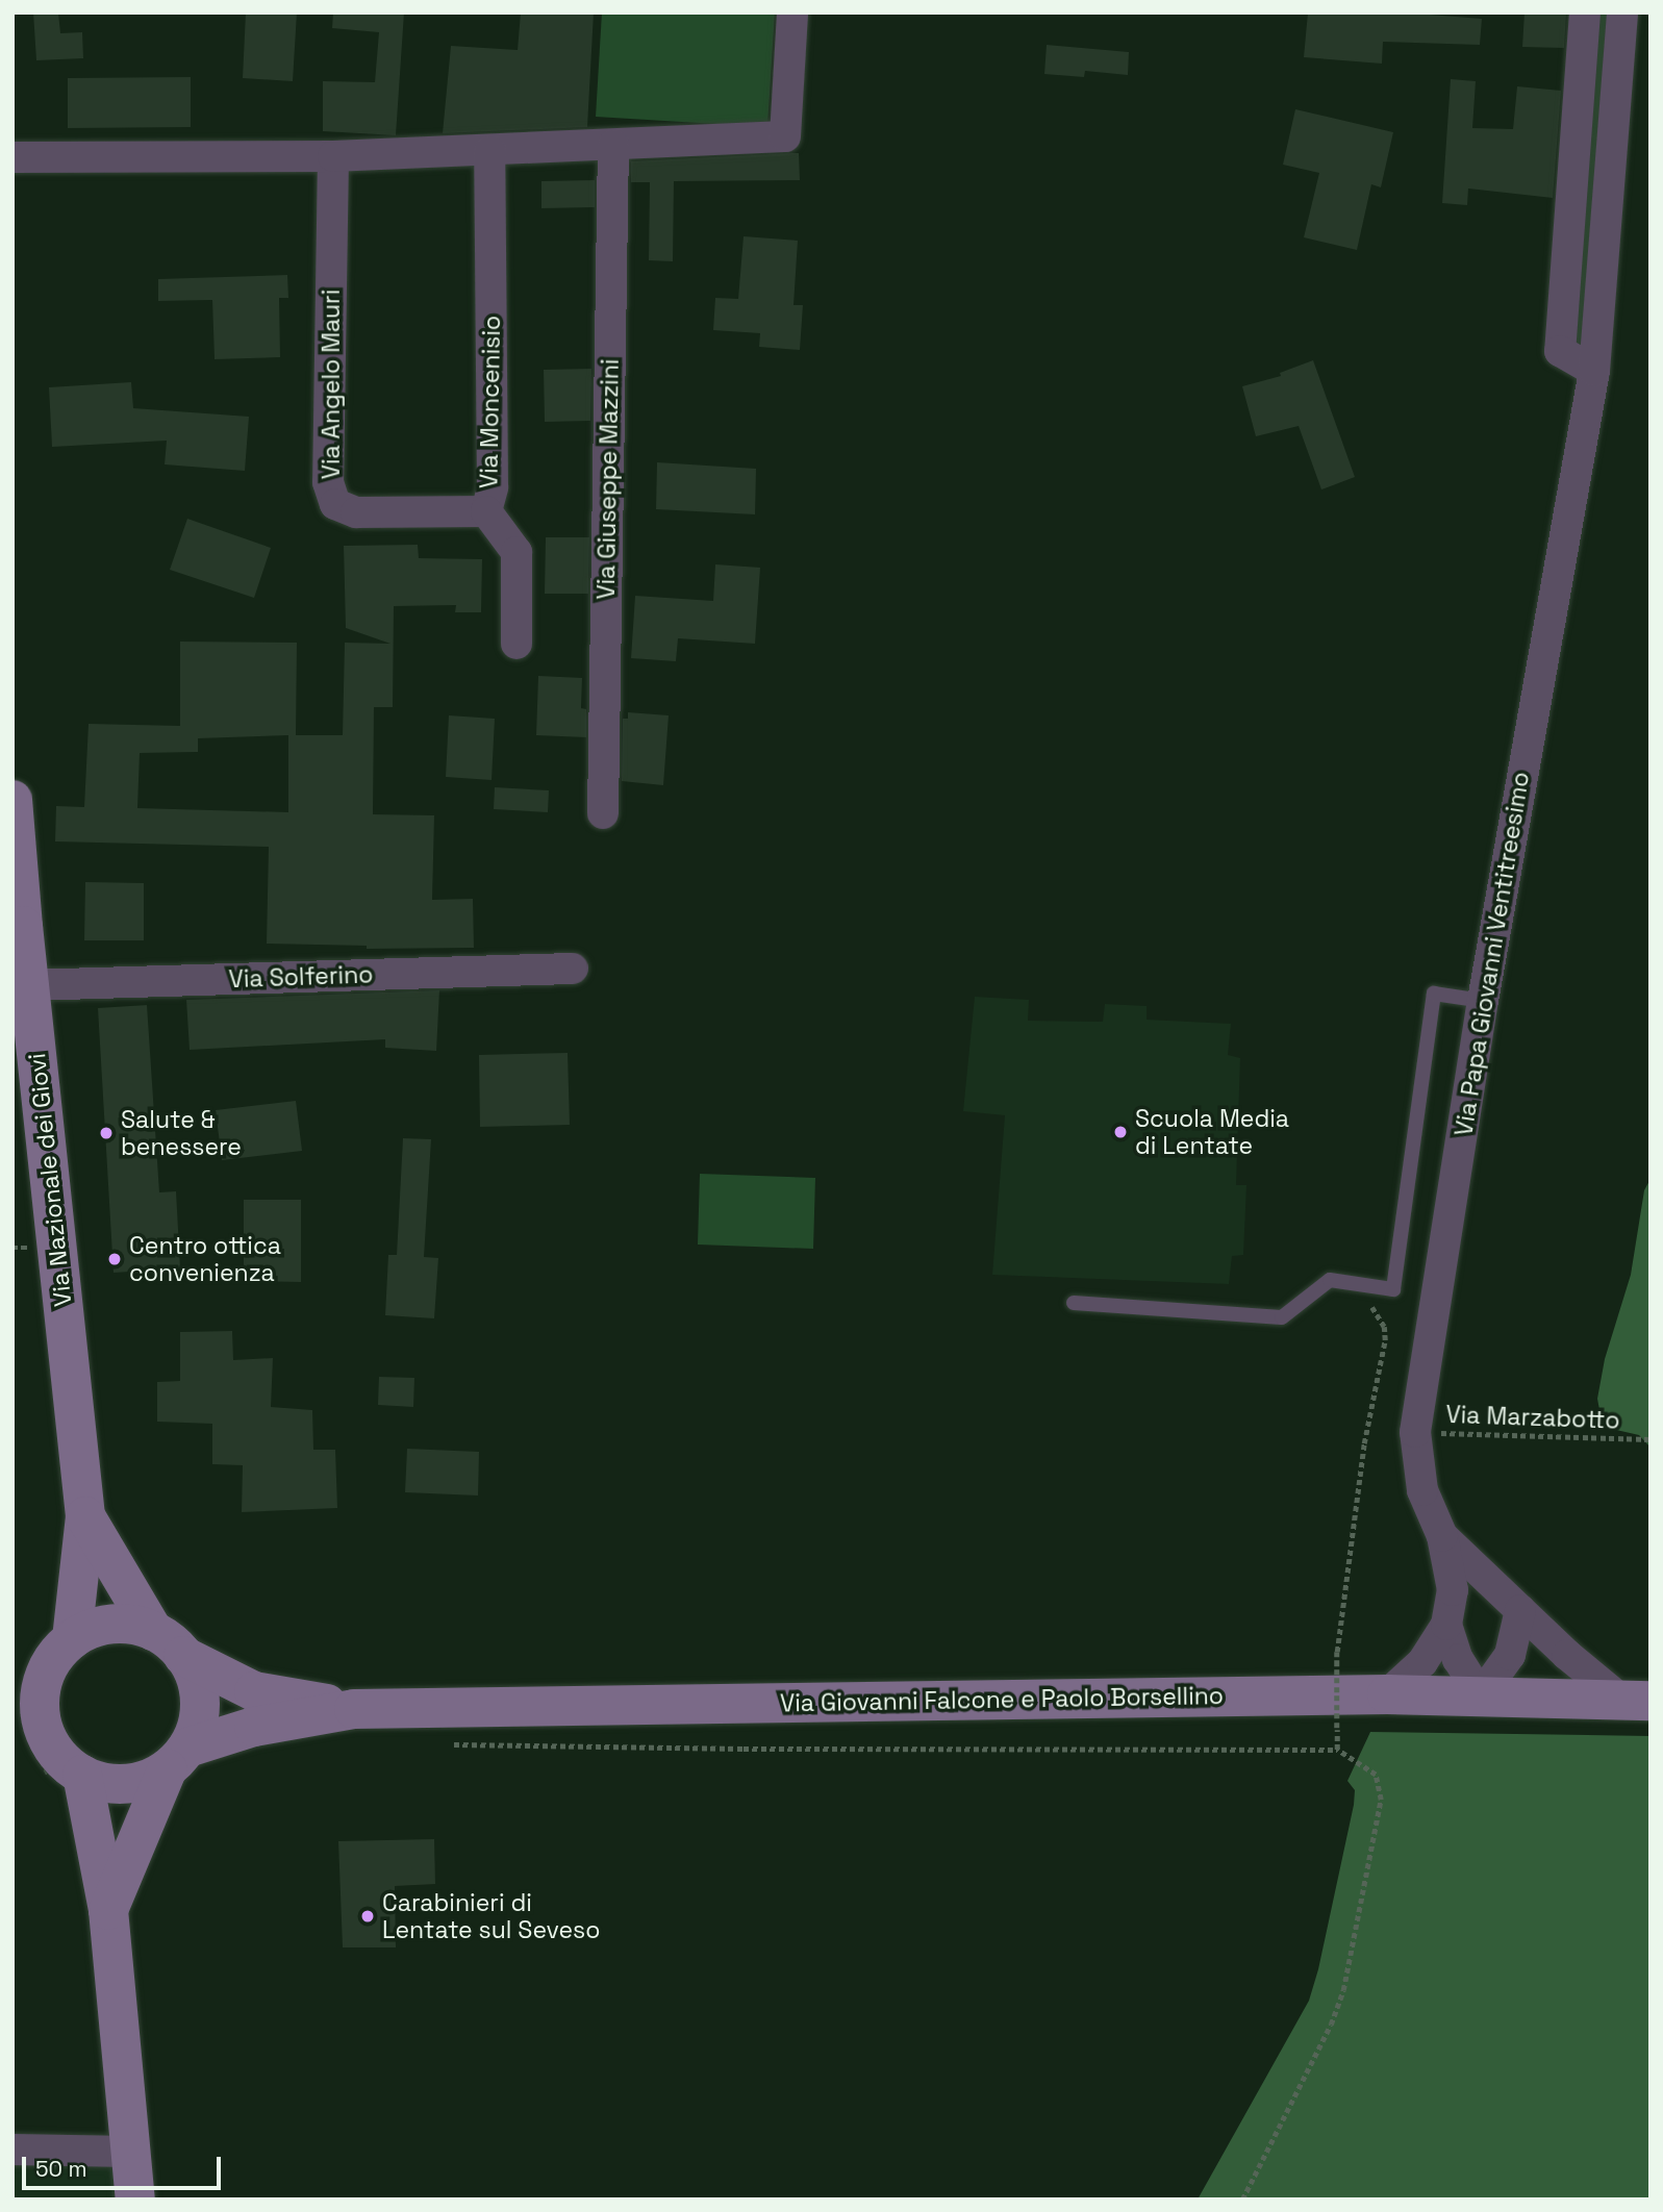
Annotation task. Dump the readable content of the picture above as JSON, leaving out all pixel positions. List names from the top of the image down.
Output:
{
  "streets": {
    "main road": ["Via Nazionale dei Giovi", "Via Giovanni Falcone e Paolo Borsellino"],
    "street": [
      "Via Angelo Mauri",
      "Via Moncenisio",
      "Via Giuseppe Mazzini",
      "Via Papa Giovanni Ventitreesimo",
      "Via Solferino"
    ],
    "path": ["Via Marzabotto"]
  },
  "crossings": [
    ["Via Angelo Mauri", "Via Moncenisio"],
    ["Via Papa Giovanni Ventitreesimo", "Via Marzabotto"],
    ["Via Papa Giovanni Ventitreesimo", "Via Giovanni Falcone e Paolo Borsellino"],
    ["Via Solferino", "Via Nazionale dei Giovi"]
  ],
  "places": [
    "Scuola Media di Lentate",
    "Salute & benessere",
    "Centro ottica convenienza",
    "Carabinieri di Lentate sul Seveso"
  ],
  "scale_bar": "50 m"
}
